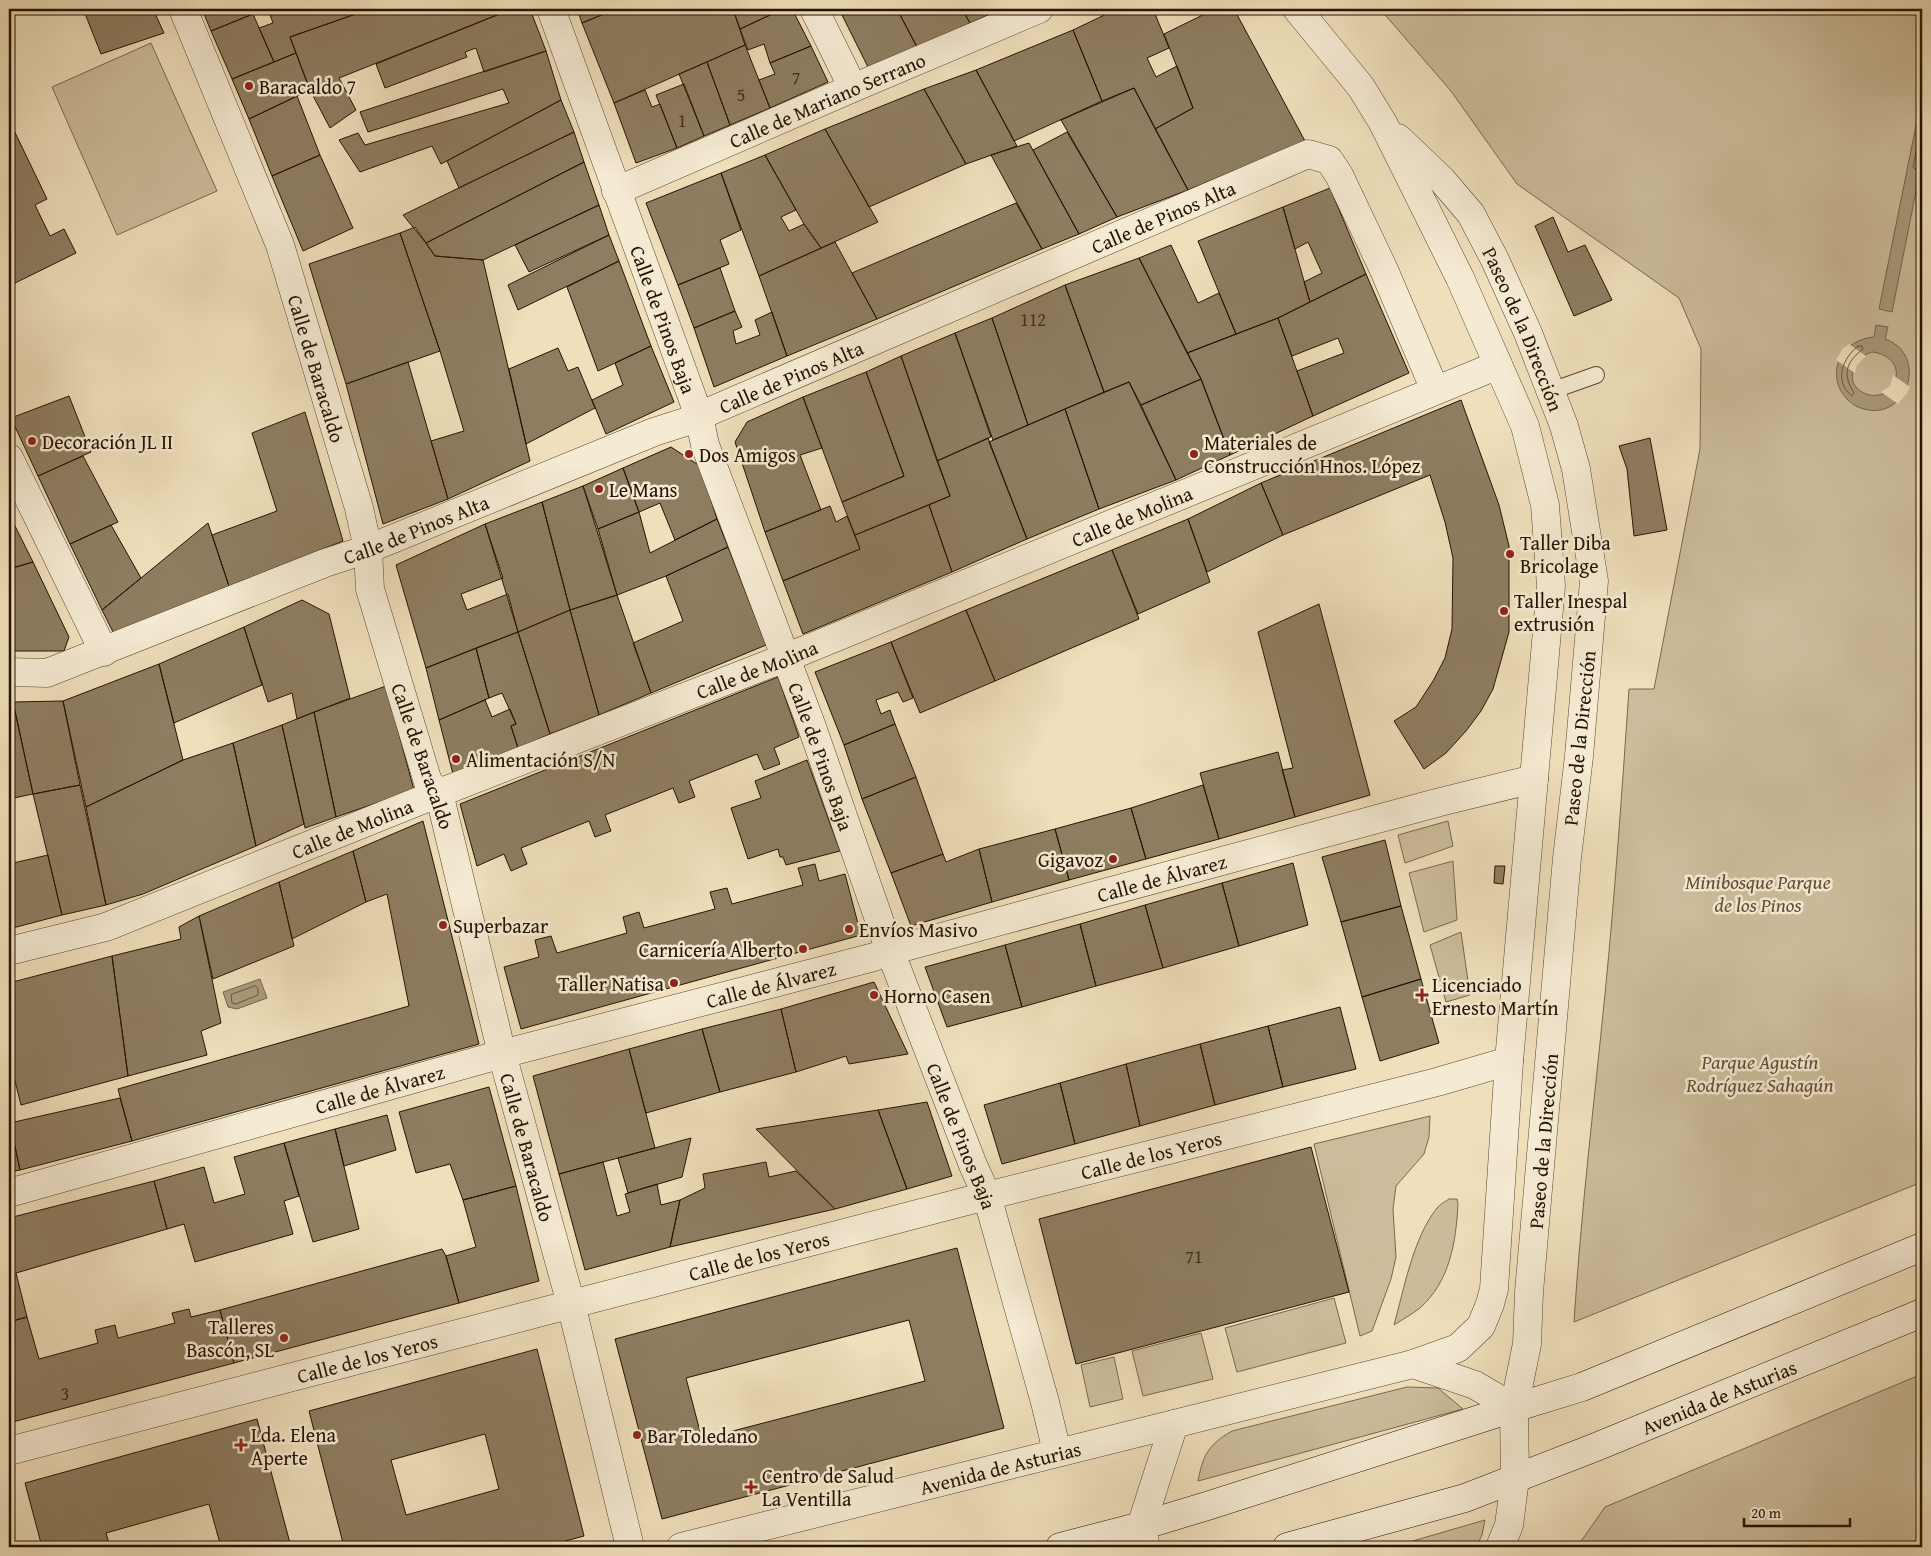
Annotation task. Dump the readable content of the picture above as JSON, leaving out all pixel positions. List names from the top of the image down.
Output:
{
  "streets": {
    "street": [
      "Calle de Mariano Serrano",
      "Calle de Pinos Alta",
      "Calle de Pinos Baja",
      "Paseo de la Dirección",
      "Calle de Baracaldo",
      "Calle de Molina",
      "Calle de Álvarez",
      "Calle de los Yeros",
      "Avenida de Asturias"
    ]
  },
  "crossings": [
    ["Calle de Mariano Serrano", "Calle de Pinos Baja"],
    ["Calle de Pinos Alta", "Calle de Pinos Baja"],
    ["Calle de Pinos Alta", "Calle de Baracaldo"],
    ["Calle de Pinos Alta", "Calle de Molina"],
    ["Calle de Pinos Baja", "Calle de Molina"],
    ["Calle de Pinos Baja", "Calle de Álvarez"],
    ["Calle de Pinos Baja", "Calle de los Yeros"],
    ["Calle de Pinos Baja", "Avenida de Asturias"],
    ["Paseo de la Dirección", "Calle de Molina"],
    ["Paseo de la Dirección", "Calle de Álvarez"],
    ["Paseo de la Dirección", "Calle de los Yeros"],
    ["Paseo de la Dirección", "Avenida de Asturias"],
    ["Calle de Baracaldo", "Calle de Molina"],
    ["Calle de Baracaldo", "Calle de Álvarez"],
    ["Calle de Baracaldo", "Calle de los Yeros"]
  ],
  "parks": ["Minibosque Parque de los Pinos", "Parque Agustín Rodríguez Sahagún"],
  "places": {
    "other": [
      "Baracaldo 7",
      "Decoración JL II",
      "Dos Amigos",
      "Materiales de Construcción Hnos. López",
      "Le Mans",
      "Taller Diba Bricolage",
      "Taller Inespal extrusión",
      "Alimentación S/N",
      "Gigavoz",
      "Superbazar",
      "Envíos Masivo",
      "Carnicería Alberto",
      "Taller Natisa",
      "Horno Casen",
      "Talleres Bascón, SL",
      "Bar Toledano"
    ],
    "health": ["Licenciado Ernesto Martín", "Lda. Elena Aperte", "Centro de Salud La Ventilla"]
  },
  "house_numbers": [
    "7",
    "5",
    "1",
    "112",
    "71",
    "3"
  ],
  "scale_bar": "20 m"
}
